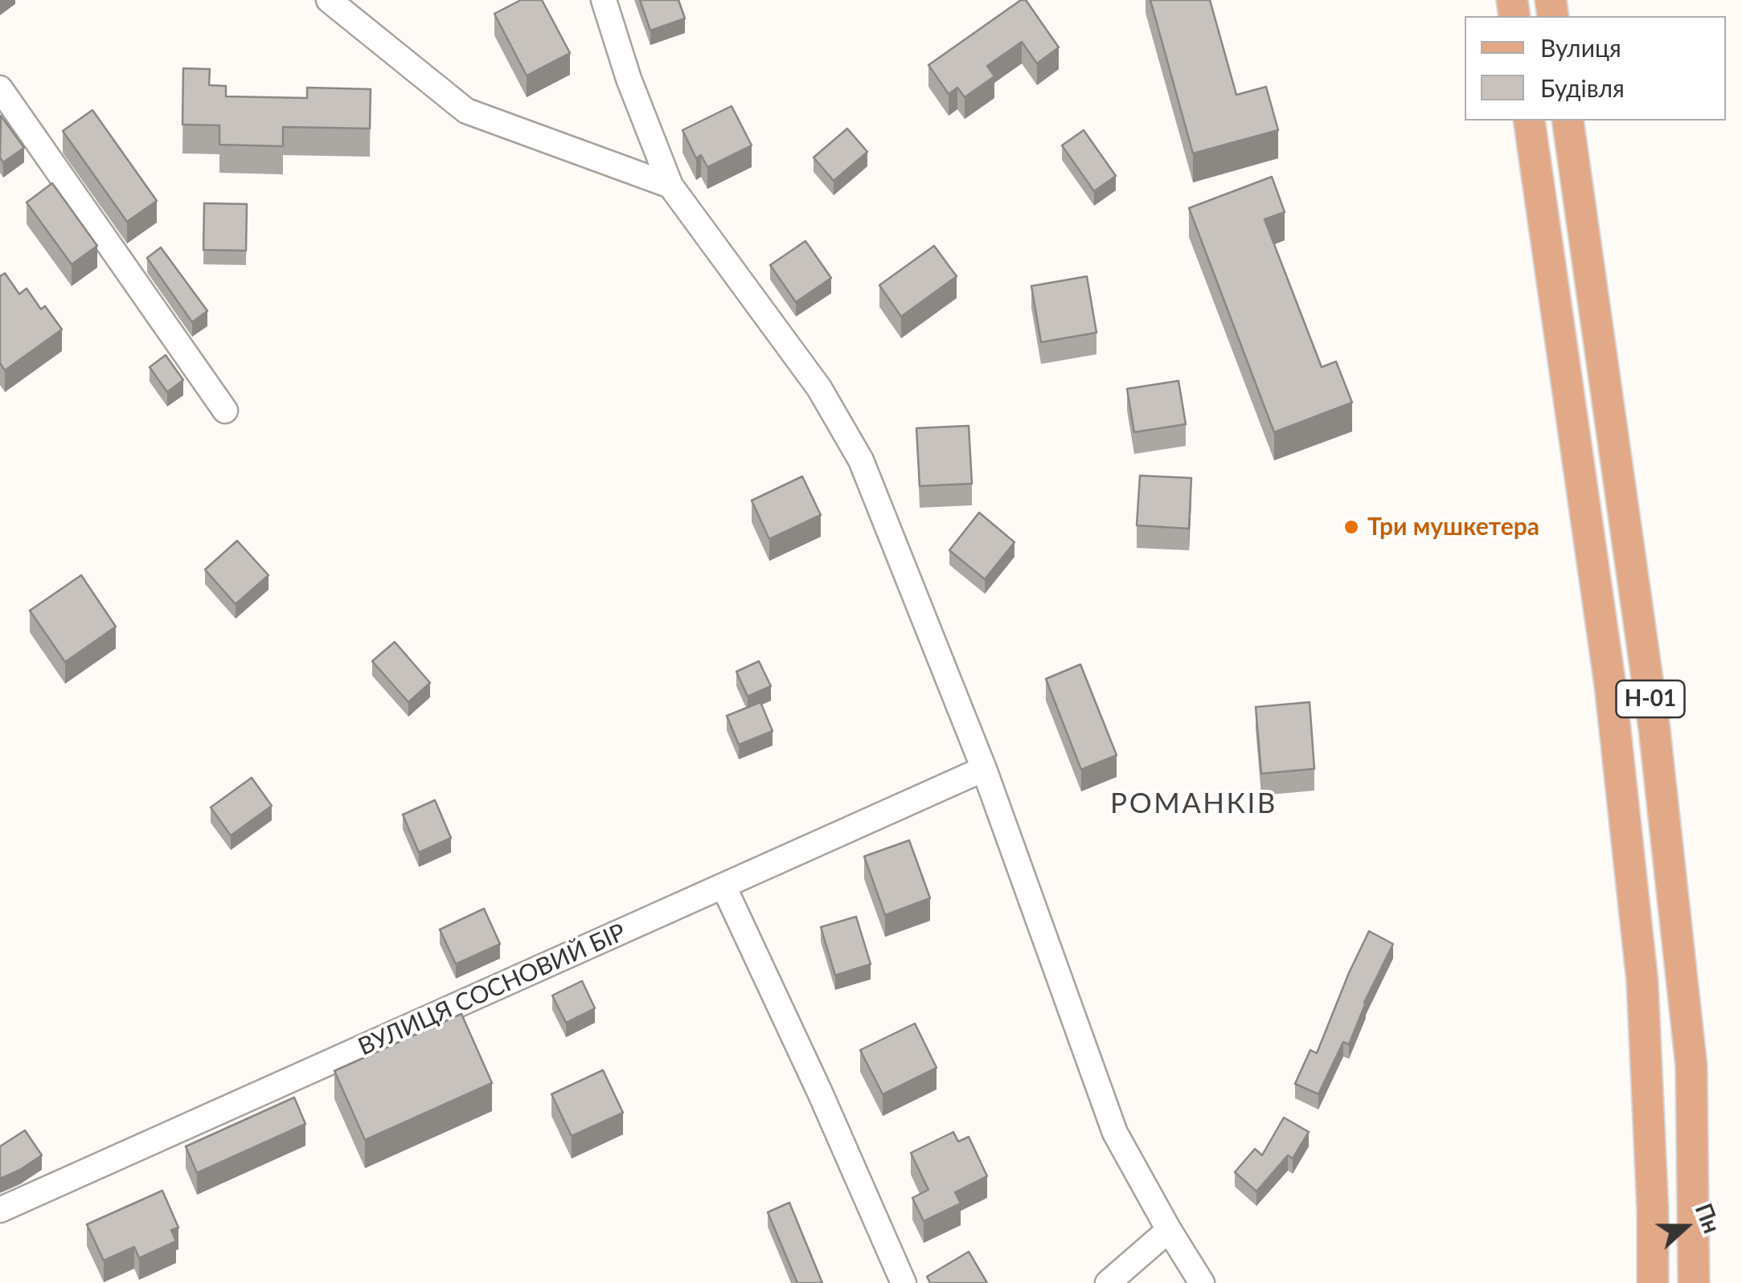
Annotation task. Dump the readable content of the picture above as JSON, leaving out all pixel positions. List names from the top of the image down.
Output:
{
  "streets": {
    "main road": ["Н-01"],
    "street": ["ВУЛИЦЯ СОСНОВИЙ БІР"]
  },
  "districts": ["РОМАНКІВ"],
  "places": ["Три мушкетера"],
  "legend": ["Вулиця", "Будівля"],
  "north": "right"
}
